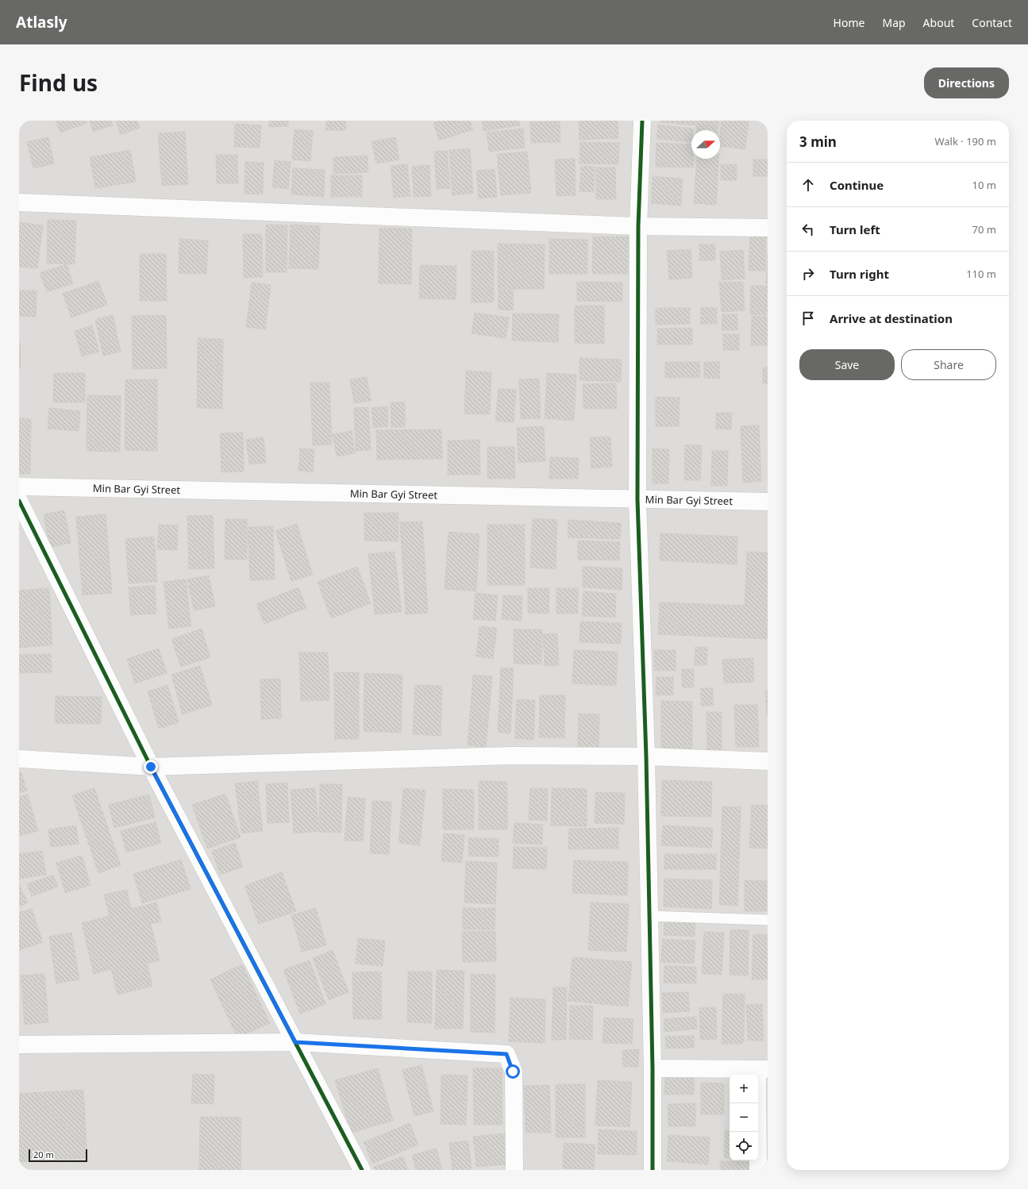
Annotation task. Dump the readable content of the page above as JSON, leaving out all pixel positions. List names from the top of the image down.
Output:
{
  "streets": {
    "street": ["Min Bar Gyi Street"]
  },
  "scale_bar": "20 m",
  "north": "right",
  "page": {
    "header": "Atlasly",
    "nav": [
      "Home",
      "Map",
      "About",
      "Contact"
    ],
    "title": "Find us",
    "buttons": [
      "Directions",
      ["Save", "Share"]
    ],
    "heading": ["3 min", "Walk · 190 m"],
    "list": [
      ["Continue", "10 m"],
      ["Turn left", "70 m"],
      ["Turn right", "110 m"],
      "Arrive at destination"
    ],
    "map_buttons": ["+", "−"],
    "scale": "20 m"
  }
}
